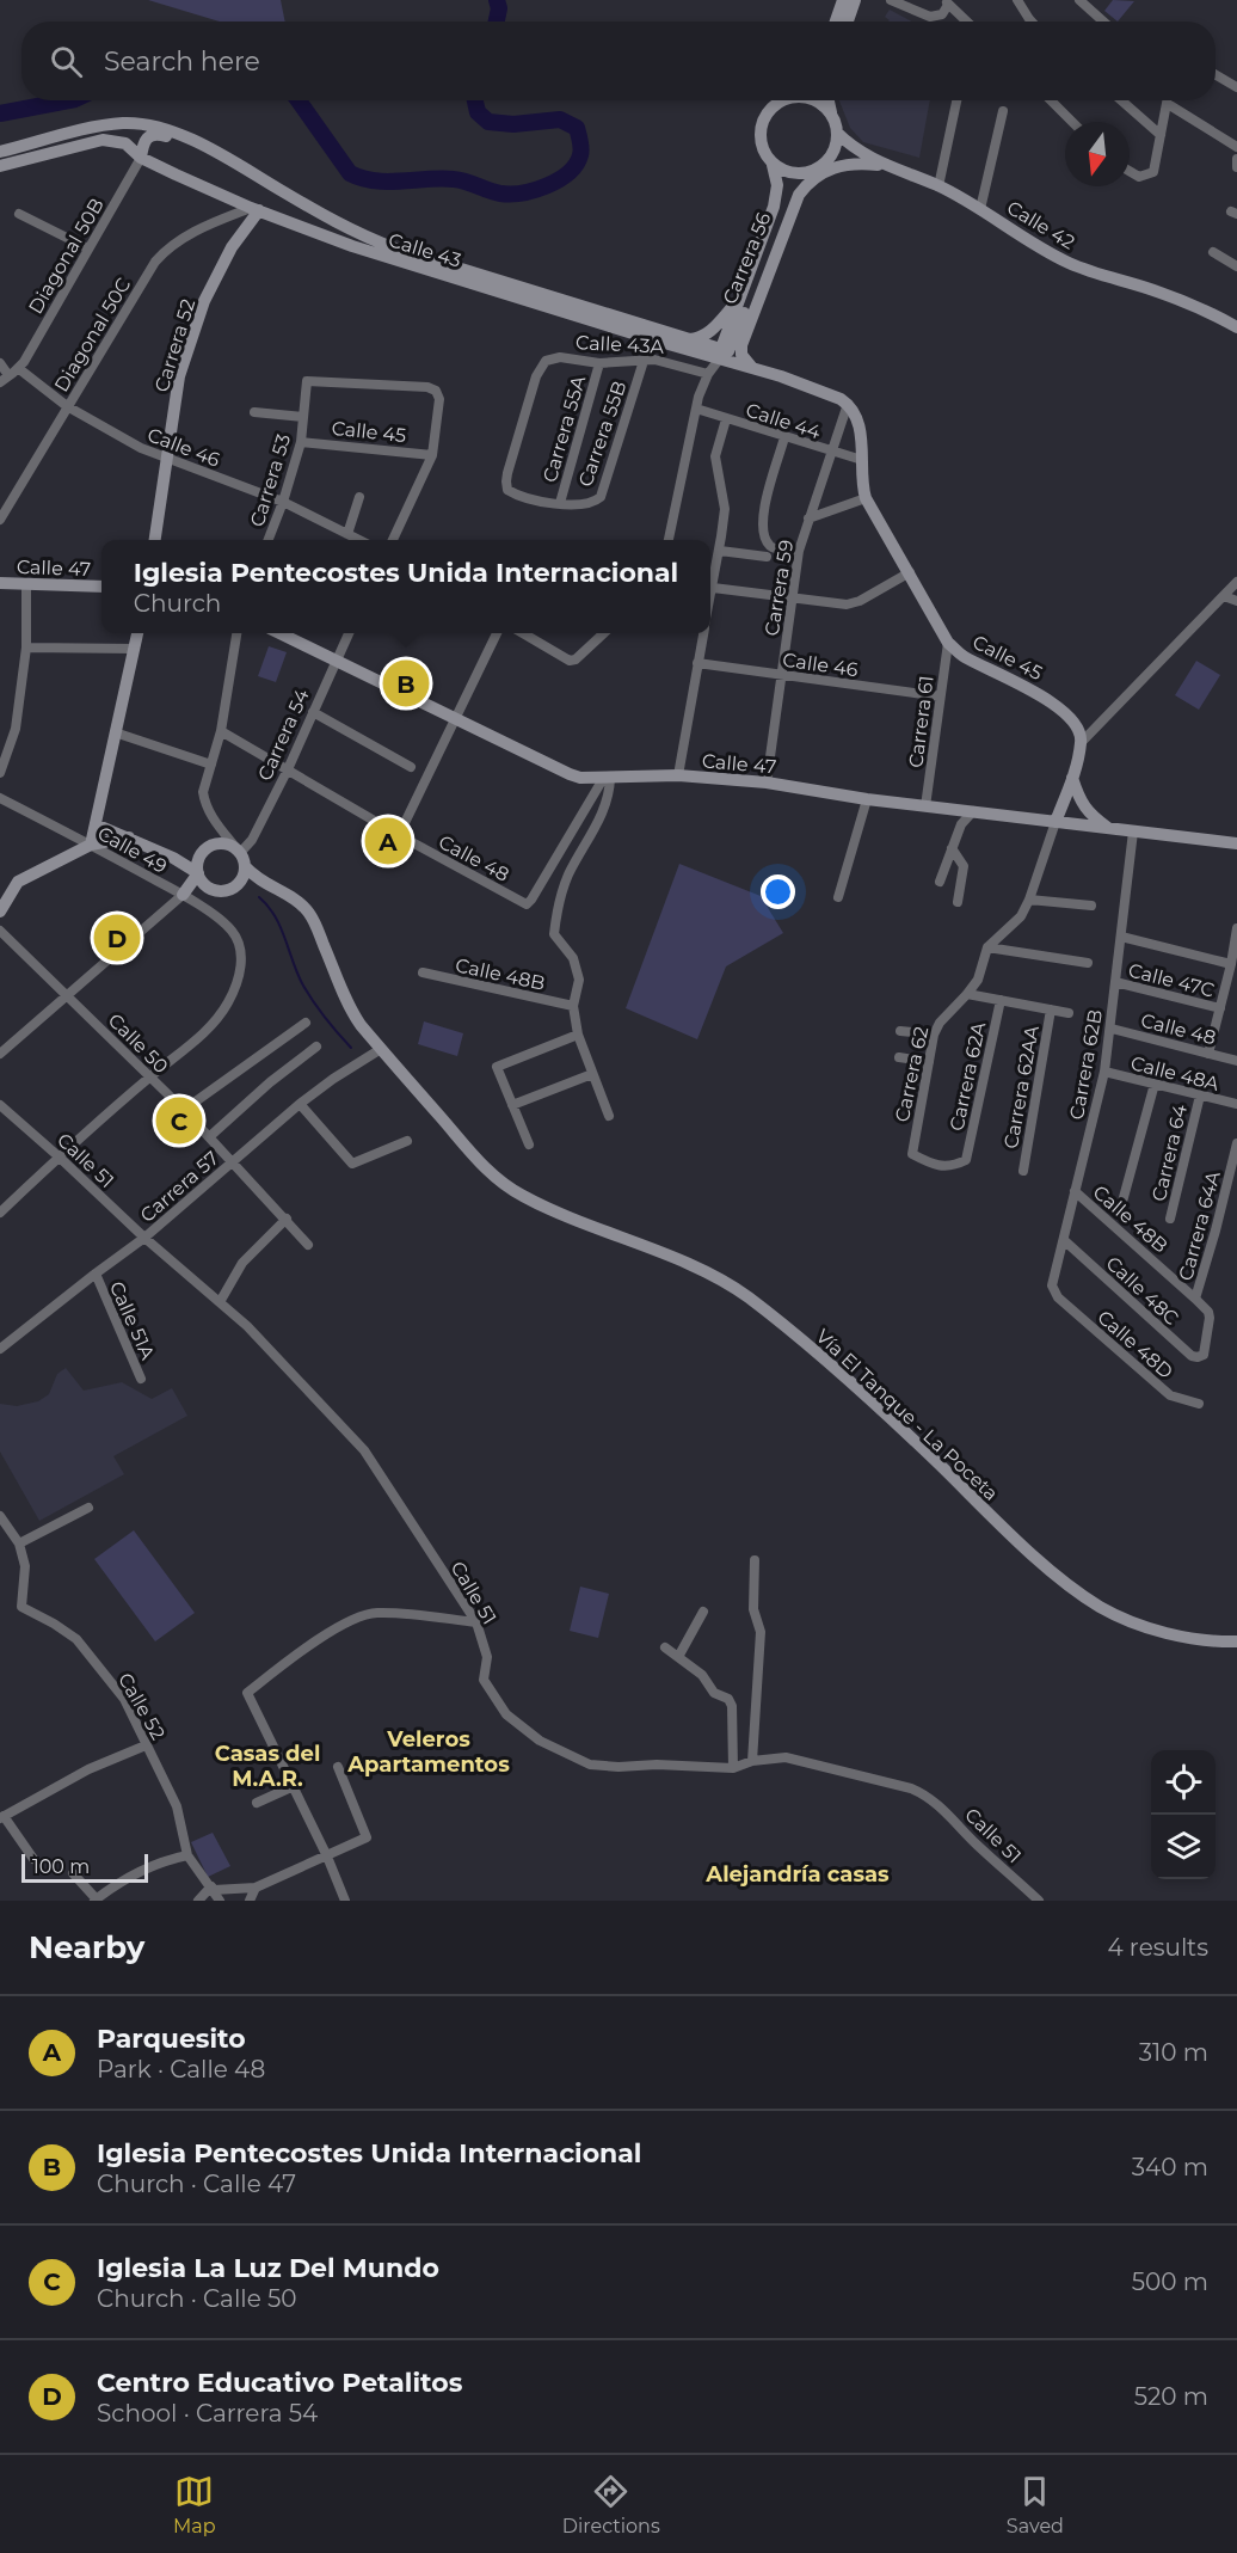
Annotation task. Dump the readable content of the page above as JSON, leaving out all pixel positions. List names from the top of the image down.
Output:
{
  "streets": {
    "street": [
      "Calle 42",
      "Calle 43",
      "Diagonal 50B",
      "Carrera 56",
      "Diagonal 50C",
      "Calle 43A",
      "Carrera 52",
      "Calle 44",
      "Carrera 55A",
      "Calle 45",
      "Carrera 55B",
      "Calle 46",
      "Carrera 53",
      "Calle 47",
      "Carrera 59",
      "Carrera 61",
      "Carrera 54",
      "Calle 49",
      "Calle 48",
      "Calle 48B",
      "Calle 47C",
      "Calle 50",
      "Carrera 62B",
      "Calle 48A",
      "Carrera 62",
      "Carrera 62A",
      "Carrera 62AA",
      "Carrera 64",
      "Calle 51",
      "Carrera 57",
      "Carrera 64A",
      "Calle 48C",
      "Calle 51A",
      "Calle 48D",
      "Vía El Tanque - La Poceta",
      "Calle 52"
    ]
  },
  "crossings": [
    ["Calle 43", "Diagonal 50B"],
    ["Calle 43", "Carrera 56"],
    ["Calle 43", "Diagonal 50C"],
    ["Calle 43", "Carrera 52"],
    ["Calle 43", "Calle 45"],
    ["Calle 43", "Carrera 59"],
    ["Diagonal 50B", "Calle 46"],
    ["Carrera 56", "Calle 43A"],
    ["Carrera 56", "Calle 44"],
    ["Diagonal 50C", "Carrera 52"],
    ["Diagonal 50C", "Calle 46"],
    ["Calle 43A", "Carrera 55A"],
    ["Calle 43A", "Carrera 55B"],
    ["Carrera 52", "Calle 46"],
    ["Calle 44", "Calle 45"],
    ["Calle 44", "Carrera 59"],
    ["Carrera 55A", "Carrera 55B"],
    ["Calle 45", "Carrera 53"],
    ["Calle 45", "Carrera 59"],
    ["Calle 45", "Carrera 61"],
    ["Calle 46", "Carrera 53"],
    ["Calle 46", "Carrera 59"],
    ["Calle 46", "Carrera 61"],
    ["Calle 47", "Carrera 59"],
    ["Calle 47", "Carrera 61"],
    ["Calle 47", "Carrera 54"],
    ["Calle 47", "Calle 48"],
    ["Calle 47", "Carrera 62B"],
    ["Calle 47", "Carrera 62"],
    ["Carrera 54", "Calle 48"],
    ["Carrera 54", "Vía El Tanque - La Poceta"],
    ["Calle 49", "Calle 50"],
    ["Calle 48", "Carrera 62B"],
    ["Calle 48B", "Carrera 62B"],
    ["Calle 48B", "Carrera 64A"],
    ["Calle 47C", "Carrera 62B"],
    ["Calle 50", "Carrera 57"],
    ["Carrera 62B", "Calle 48A"],
    ["Carrera 62B", "Calle 48C"],
    ["Carrera 62B", "Calle 48D"],
    ["Calle 48A", "Carrera 64"],
    ["Carrera 62", "Carrera 62A"],
    ["Calle 51", "Carrera 57"],
    ["Carrera 57", "Calle 51A"],
    ["Carrera 57", "Vía El Tanque - La Poceta"],
    ["Carrera 64A", "Calle 48C"]
  ],
  "districts": ["Veleros Apartamentos", "Casas del M.A.R.", "Alejandría casas"],
  "scale_bar": "100 m",
  "north": "bottom",
  "page": {
    "search": "Search here",
    "popup": ["Iglesia Pentecostes Unida Internacional", "Church"],
    "pins": [
      "B",
      "A",
      "D",
      "C"
    ],
    "scale": "100 m",
    "heading": ["Nearby", "4 results"],
    "list": [
      {
        "mark": "A",
        "name": "Parquesito",
        "note": "Park · Calle 48",
        "value": "310 m"
      },
      {
        "mark": "B",
        "name": "Iglesia Pentecostes Unida Internacional",
        "note": "Church · Calle 47",
        "value": "340 m"
      },
      {
        "mark": "C",
        "name": "Iglesia La Luz Del Mundo",
        "note": "Church · Calle 50",
        "value": "500 m"
      },
      {
        "mark": "D",
        "name": "Centro Educativo Petalitos",
        "note": "School · Carrera 54",
        "value": "520 m"
      }
    ],
    "nav": ["Map", "Directions", "Saved"]
  }
}
